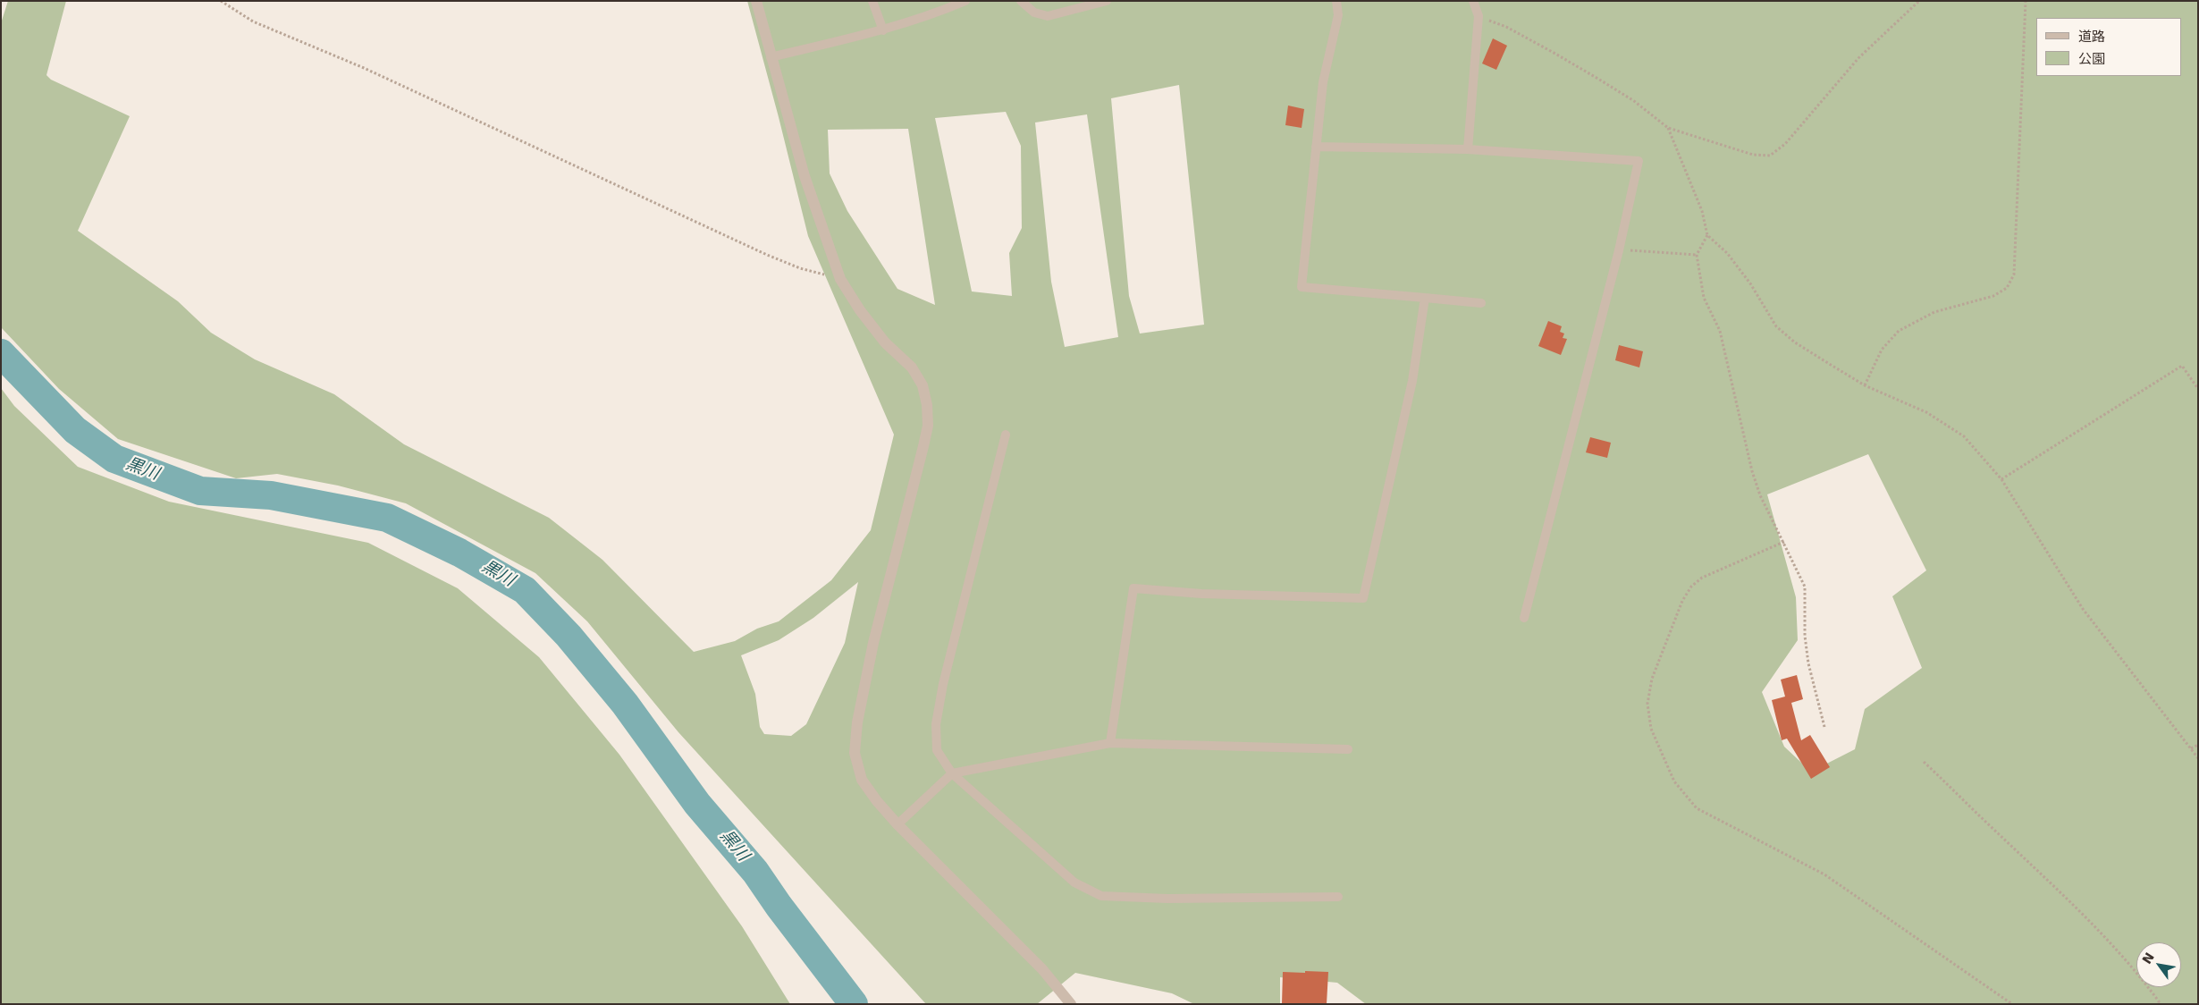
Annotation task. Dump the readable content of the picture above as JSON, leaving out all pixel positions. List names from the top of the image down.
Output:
{
  "water": ["黒川"],
  "legend": ["道路", "公園"],
  "north": "top left"
}
